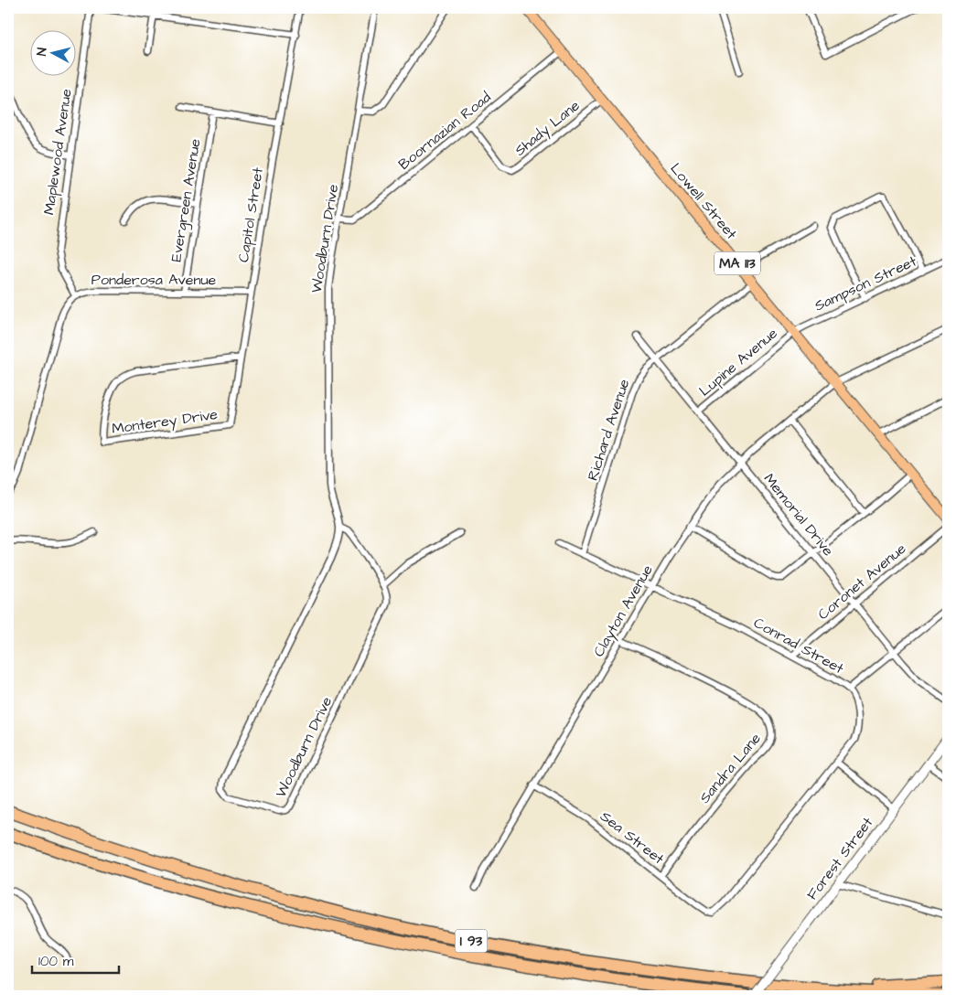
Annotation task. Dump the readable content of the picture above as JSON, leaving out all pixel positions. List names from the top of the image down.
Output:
{
  "streets": {
    "highway": ["I 93"],
    "main road": ["Lowell Street", "MA 113"],
    "street": [
      "Shady Lane",
      "Boornazian Road",
      "Maplewood Avenue",
      "Evergreen Avenue",
      "Capitol Street",
      "Woodburn Drive",
      "Ponderosa Avenue",
      "Sampson Street",
      "Lupine Avenue",
      "Monterey Drive",
      "Richard Avenue",
      "Memorial Drive",
      "Coronet Avenue",
      "Clayton Avenue",
      "Conrad Street",
      "Sandra Lane",
      "Sea Street",
      "Forest Street"
    ]
  },
  "crossings": [
    ["Shady Lane", "Boornazian Road"],
    ["Shady Lane", "Lowell Street"],
    ["Boornazian Road", "Lowell Street"],
    ["Boornazian Road", "Woodburn Drive"],
    ["Maplewood Avenue", "Ponderosa Avenue"],
    ["Evergreen Avenue", "Ponderosa Avenue"],
    ["Lowell Street", "Sampson Street"],
    ["Lowell Street", "Lupine Avenue"],
    ["Lowell Street", "Richard Avenue"],
    ["Lowell Street", "Clayton Avenue"],
    ["Capitol Street", "Ponderosa Avenue"],
    ["Capitol Street", "Monterey Drive"],
    ["Sampson Street", "Lupine Avenue"],
    ["Lupine Avenue", "Memorial Drive"],
    ["Richard Avenue", "Memorial Drive"],
    ["Richard Avenue", "Conrad Street"],
    ["Memorial Drive", "Coronet Avenue"],
    ["Memorial Drive", "Clayton Avenue"],
    ["Coronet Avenue", "Conrad Street"],
    ["Clayton Avenue", "Conrad Street"],
    ["Clayton Avenue", "Sandra Lane"],
    ["Clayton Avenue", "Sea Street"],
    ["Conrad Street", "Sea Street"],
    ["Sandra Lane", "Sea Street"]
  ],
  "scale_bar": "100 m",
  "north": "left"
}
